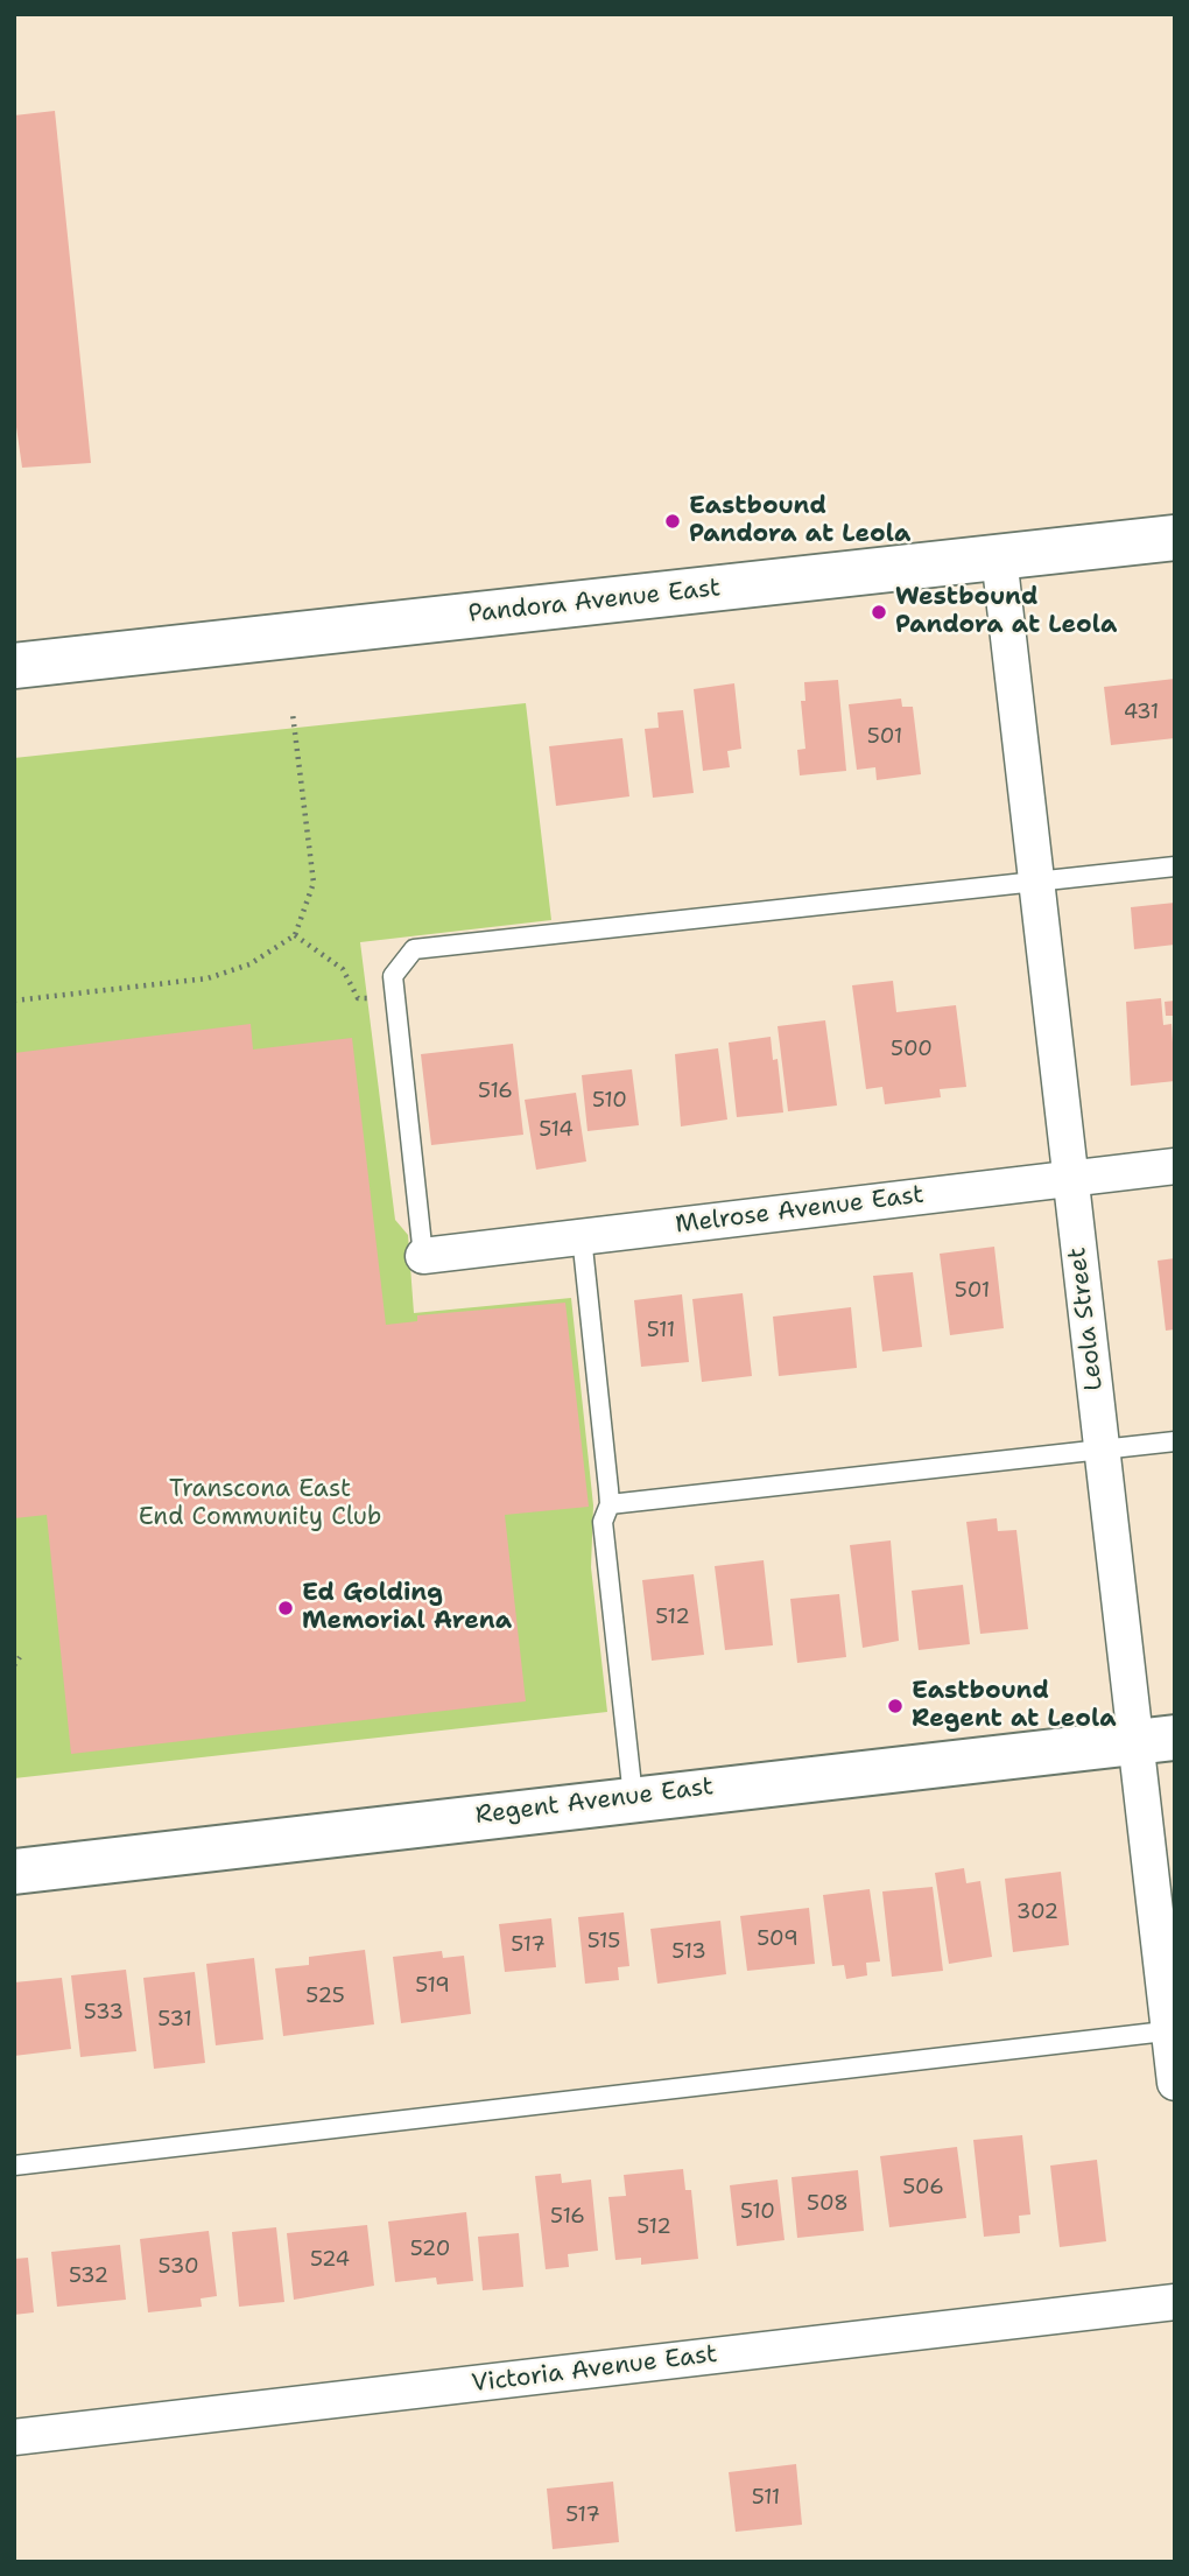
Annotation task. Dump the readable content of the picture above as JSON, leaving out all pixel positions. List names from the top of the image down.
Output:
{
  "streets": {
    "main road": ["Pandora Avenue East", "Regent Avenue East"],
    "street": ["Melrose Avenue East", "Leola Street", "Victoria Avenue East"]
  },
  "crossings": [
    ["Pandora Avenue East", "Leola Street"],
    ["Melrose Avenue East", "Leola Street"],
    ["Leola Street", "Regent Avenue East"]
  ],
  "parks": ["Transcona East End Community Club"],
  "places": [
    "Eastbound Pandora at Leola",
    "Westbound Pandora at Leola",
    "Ed Golding Memorial Arena",
    "Eastbound Regent at Leola"
  ],
  "house_numbers": [
    "431",
    "501",
    "500",
    "516",
    "510",
    "514",
    "501",
    "511",
    "512",
    "302",
    "509",
    "515",
    "517",
    "513",
    "519",
    "525",
    "533",
    "531",
    "506",
    "508",
    "510",
    "516",
    "512",
    "520",
    "524",
    "530",
    "532",
    "511",
    "517"
  ]
}
